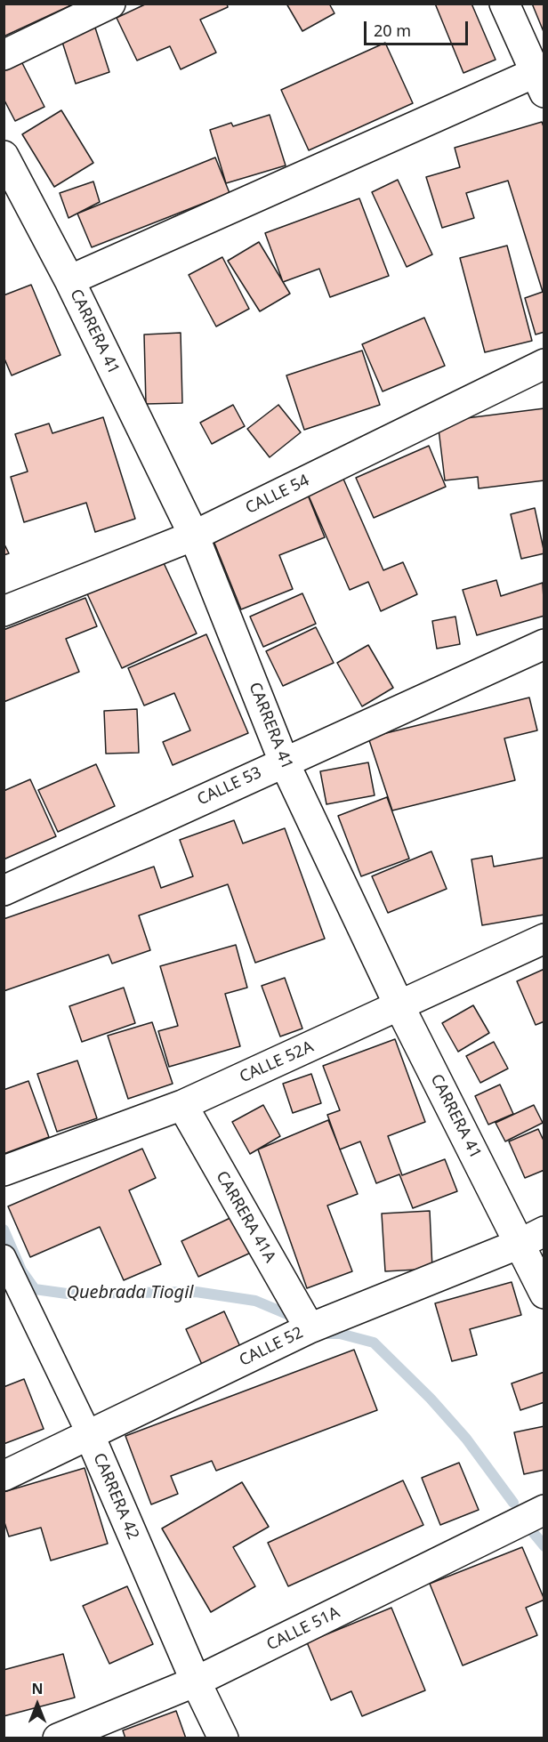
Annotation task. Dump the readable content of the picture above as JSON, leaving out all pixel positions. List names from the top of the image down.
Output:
{
  "streets": {
    "street": [
      "CARRERA 41",
      "CALLE 54",
      "CALLE 53",
      "CALLE 52A",
      "CARRERA 41A",
      "CALLE 52",
      "CARRERA 42",
      "CALLE 51A"
    ]
  },
  "crossings": [
    ["CARRERA 41", "CALLE 54"],
    ["CARRERA 41", "CALLE 53"],
    ["CARRERA 41", "CALLE 52A"],
    ["CARRERA 41", "CALLE 52"],
    ["CALLE 52A", "CARRERA 41A"],
    ["CARRERA 41A", "CALLE 52"],
    ["CALLE 52", "CARRERA 42"],
    ["CARRERA 42", "CALLE 51A"]
  ],
  "water": ["Quebrada Tiogil"],
  "scale_bar": "20 m",
  "north": "top"
}
